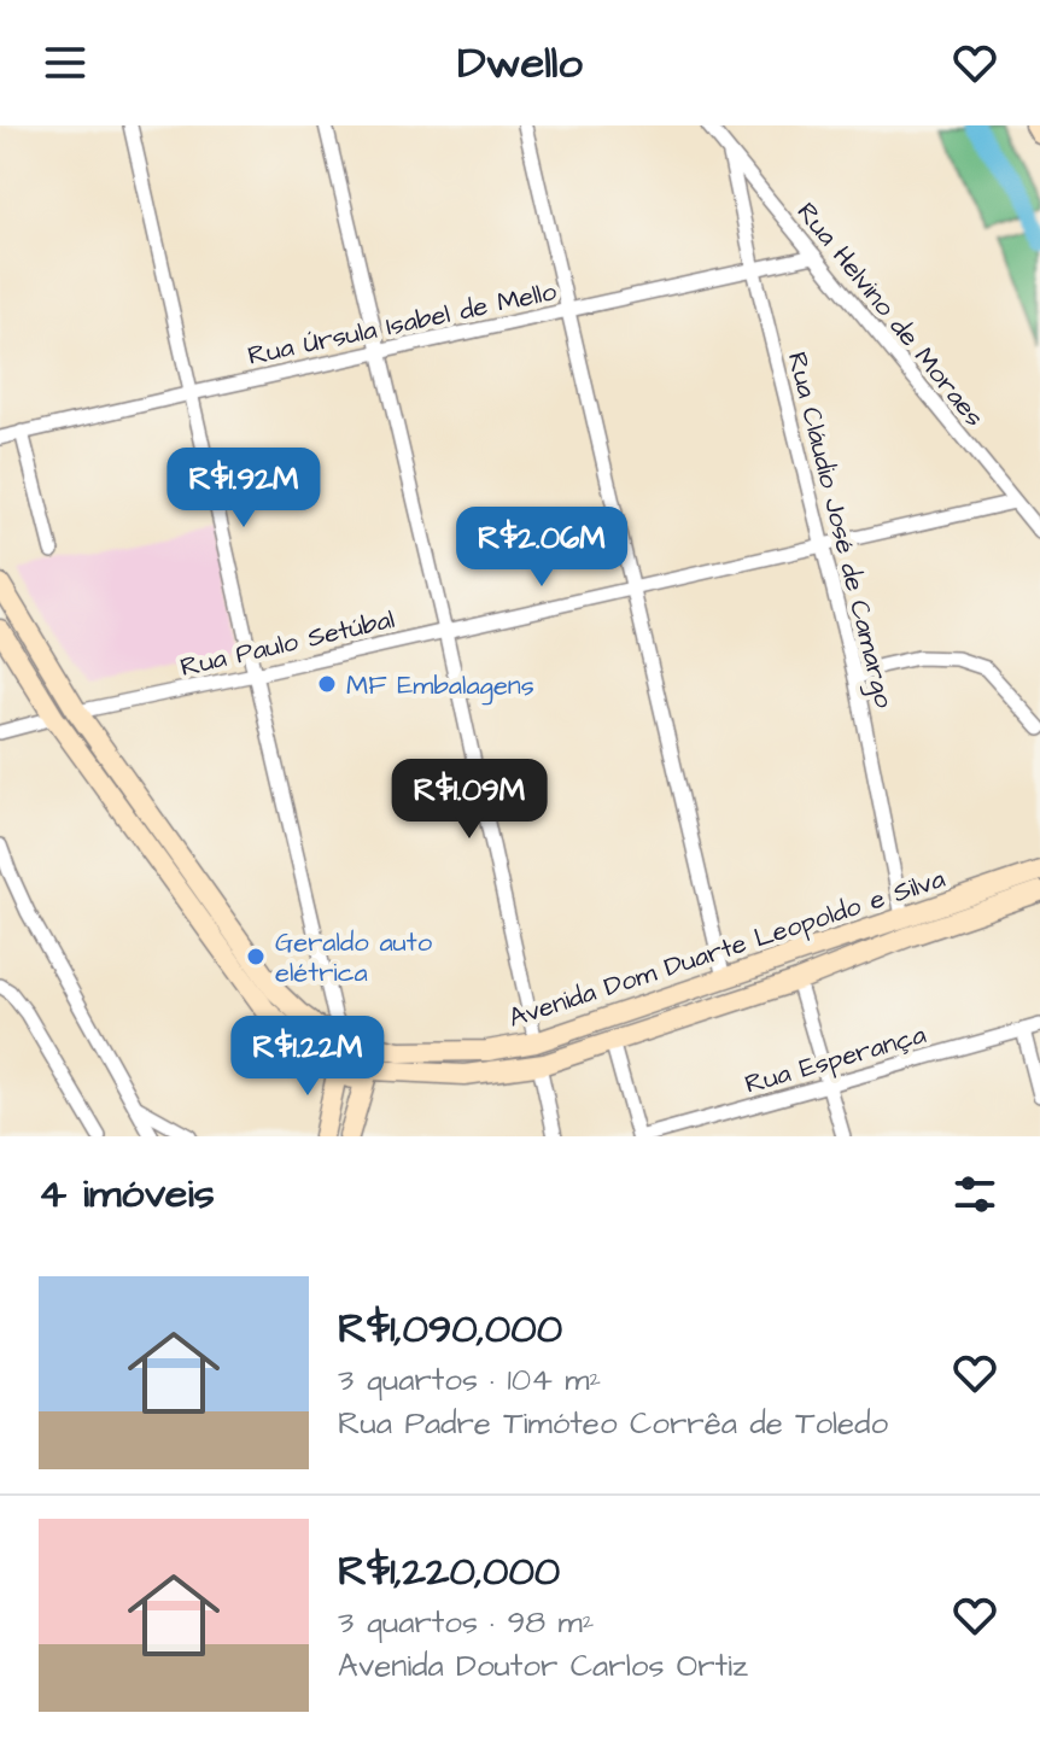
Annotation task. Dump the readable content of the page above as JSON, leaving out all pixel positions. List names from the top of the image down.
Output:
{
  "streets": {
    "main road": ["Avenida Dom Duarte Leopoldo e Silva"],
    "street": [
      "Rua Helvino de Moraes",
      "Rua Úrsula Isabel de Mello",
      "Rua Cláudio José de Camargo",
      "Rua Paulo Setúbal",
      "Rua Esperança"
    ]
  },
  "crossings": [
    ["Rua Helvino de Moraes", "Rua Úrsula Isabel de Mello"],
    ["Rua Helvino de Moraes", "Rua Cláudio José de Camargo"],
    ["Rua Helvino de Moraes", "Rua Paulo Setúbal"],
    ["Rua Úrsula Isabel de Mello", "Rua Cláudio José de Camargo"],
    ["Rua Cláudio José de Camargo", "Rua Paulo Setúbal"],
    ["Rua Cláudio José de Camargo", "Avenida Dom Duarte Leopoldo e Silva"]
  ],
  "places": ["MF Embalagens", "Geraldo auto elétrica"],
  "page": {
    "header": "Dwello",
    "price": [
      "R$1.92M",
      "R$2.06M",
      "R$1.09M",
      "R$1.22M"
    ],
    "heading": "4 imóveis",
    "list": [
      {
        "name": "R$1,090,000",
        "note": "3 quartos · 104 m² · Rua Padre Timóteo Corrêa de Toledo"
      },
      {
        "name": "R$1,220,000",
        "note": "3 quartos · 98 m² · Avenida Doutor Carlos Ortiz"
      }
    ]
  }
}
